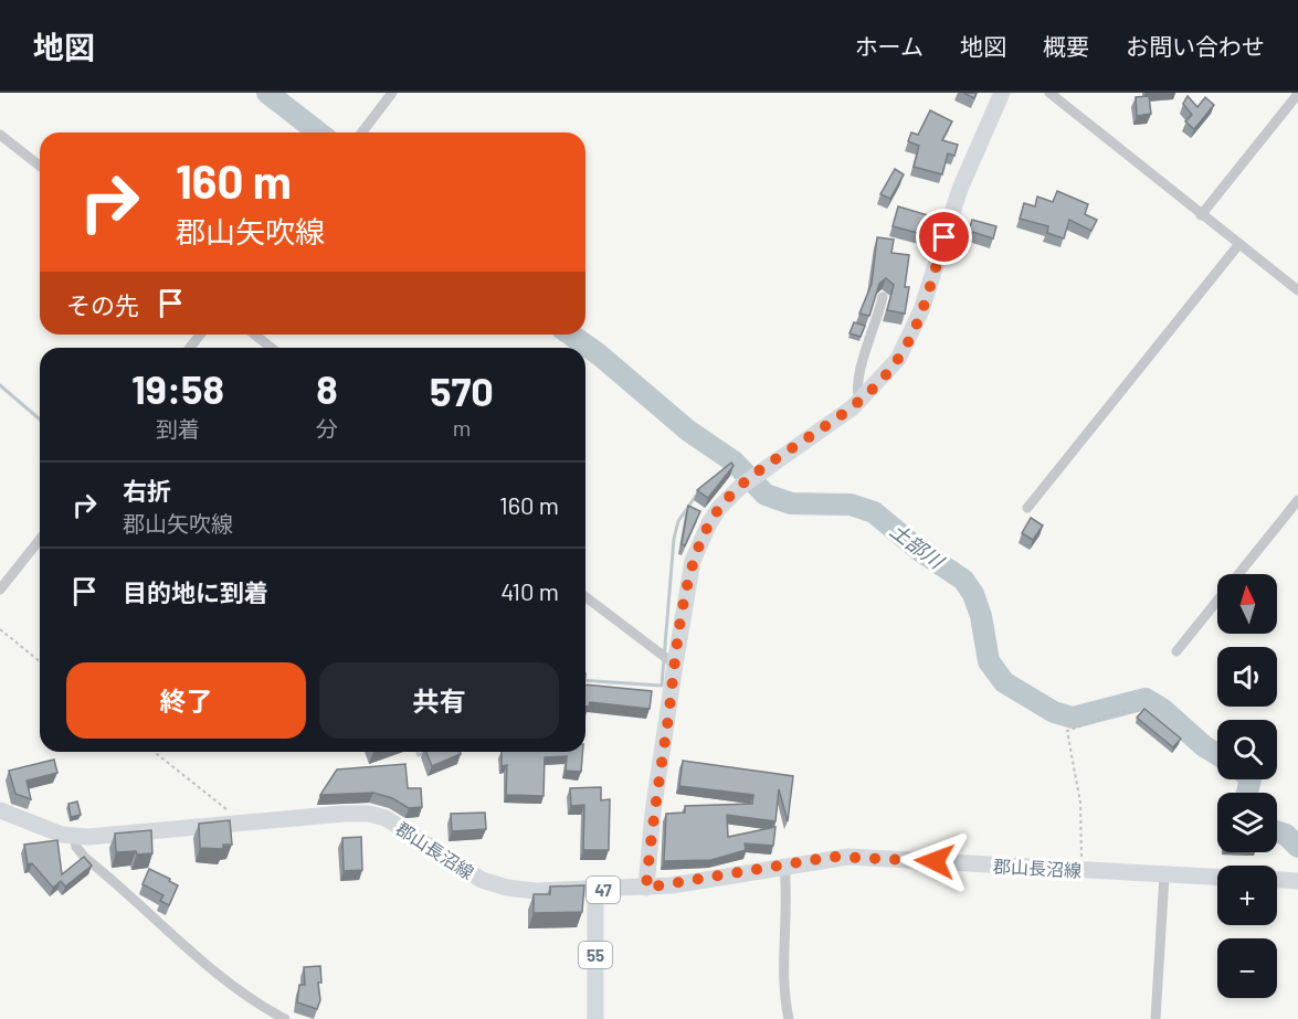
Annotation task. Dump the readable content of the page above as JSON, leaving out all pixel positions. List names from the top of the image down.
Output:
{
  "streets": {
    "main road": ["郡山長沼線", "47", "55"]
  },
  "crossings": [
    ["郡山長沼線", "55"]
  ],
  "water": ["土部川"],
  "north": "top",
  "page": {
    "header": "地図",
    "nav": [
      "ホーム",
      "地図",
      "概要",
      "お問い合わせ"
    ],
    "turn": ["160 m", "郡山矢吹線"],
    "then": "その先",
    "eta": [
      "19:58",
      "到着",
      "8",
      "分",
      "570",
      "m"
    ],
    "list": [
      {
        "name": "右折",
        "note": "郡山矢吹線",
        "value": "160 m"
      },
      {
        "name": "目的地に到着",
        "value": "410 m"
      }
    ],
    "map_buttons": ["+", "−"],
    "buttons": ["終了", "共有"]
  }
}
